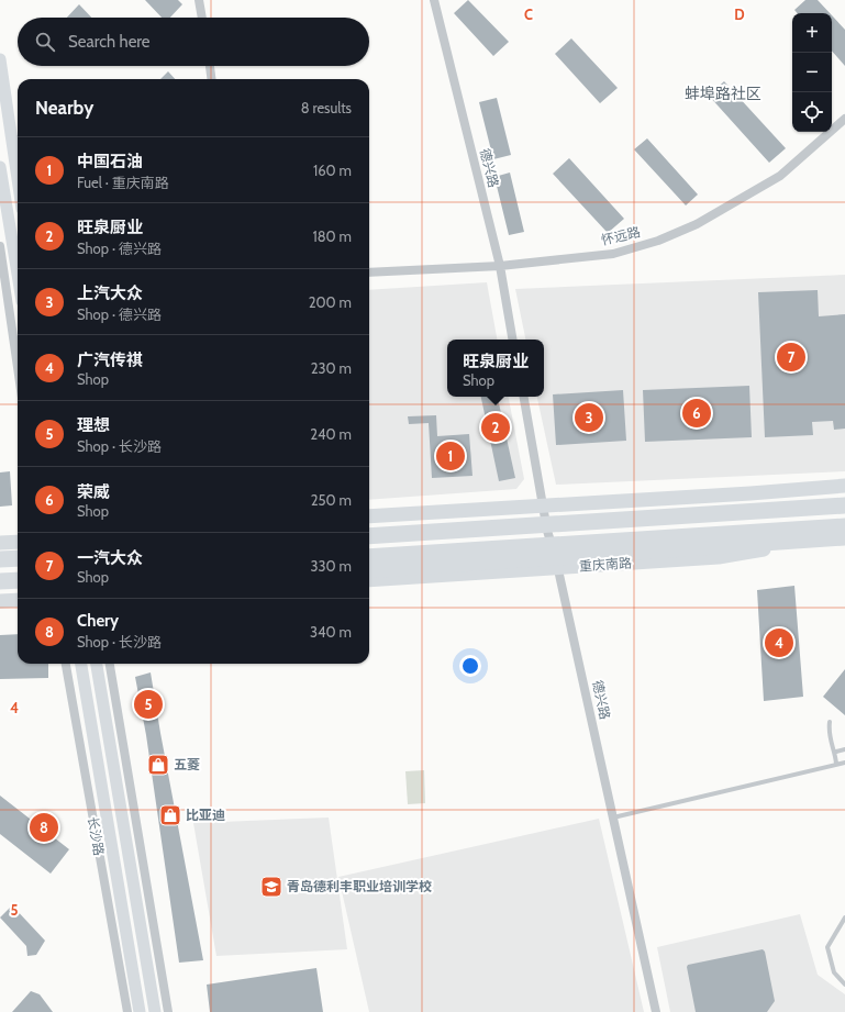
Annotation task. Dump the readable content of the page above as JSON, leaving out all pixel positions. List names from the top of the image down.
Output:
{
  "streets": {
    "main road": ["重庆南路", "长沙路"],
    "street": ["德兴路", "怀远路"]
  },
  "crossings": [
    ["德兴路", "怀远路"],
    ["德兴路", "重庆南路"]
  ],
  "districts": ["蚌埠路社区"],
  "places": {
    "shop": ["五菱", "比亚迪"],
    "school or university": ["青岛德利丰职业培训学校"]
  },
  "page": {
    "map_buttons": ["+", "−"],
    "search": "Search here",
    "heading": ["Nearby", "8 results"],
    "list": [
      {
        "mark": "1",
        "name": "中国石油",
        "note": "Fuel · 重庆南路",
        "value": "160 m"
      },
      {
        "mark": "2",
        "name": "旺泉厨业",
        "note": "Shop · 德兴路",
        "value": "180 m"
      },
      {
        "mark": "3",
        "name": "上汽大众",
        "note": "Shop · 德兴路",
        "value": "200 m"
      },
      {
        "mark": "4",
        "name": "广汽传祺",
        "note": "Shop",
        "value": "230 m"
      },
      {
        "mark": "5",
        "name": "理想",
        "note": "Shop · 长沙路",
        "value": "240 m"
      },
      {
        "mark": "6",
        "name": "荣威",
        "note": "Shop",
        "value": "250 m"
      },
      {
        "mark": "7",
        "name": "一汽大众",
        "note": "Shop",
        "value": "330 m"
      },
      {
        "mark": "8",
        "name": "Chery",
        "note": "Shop · 长沙路",
        "value": "340 m"
      }
    ],
    "popup": ["旺泉厨业", "Shop"],
    "pins": [
      "7",
      "6",
      "3",
      "2",
      "1",
      "4",
      "5",
      "8"
    ]
  },
  "grid": {
    "columns": ["C", "D"],
    "rows": ["4", "5"]
  }
}
